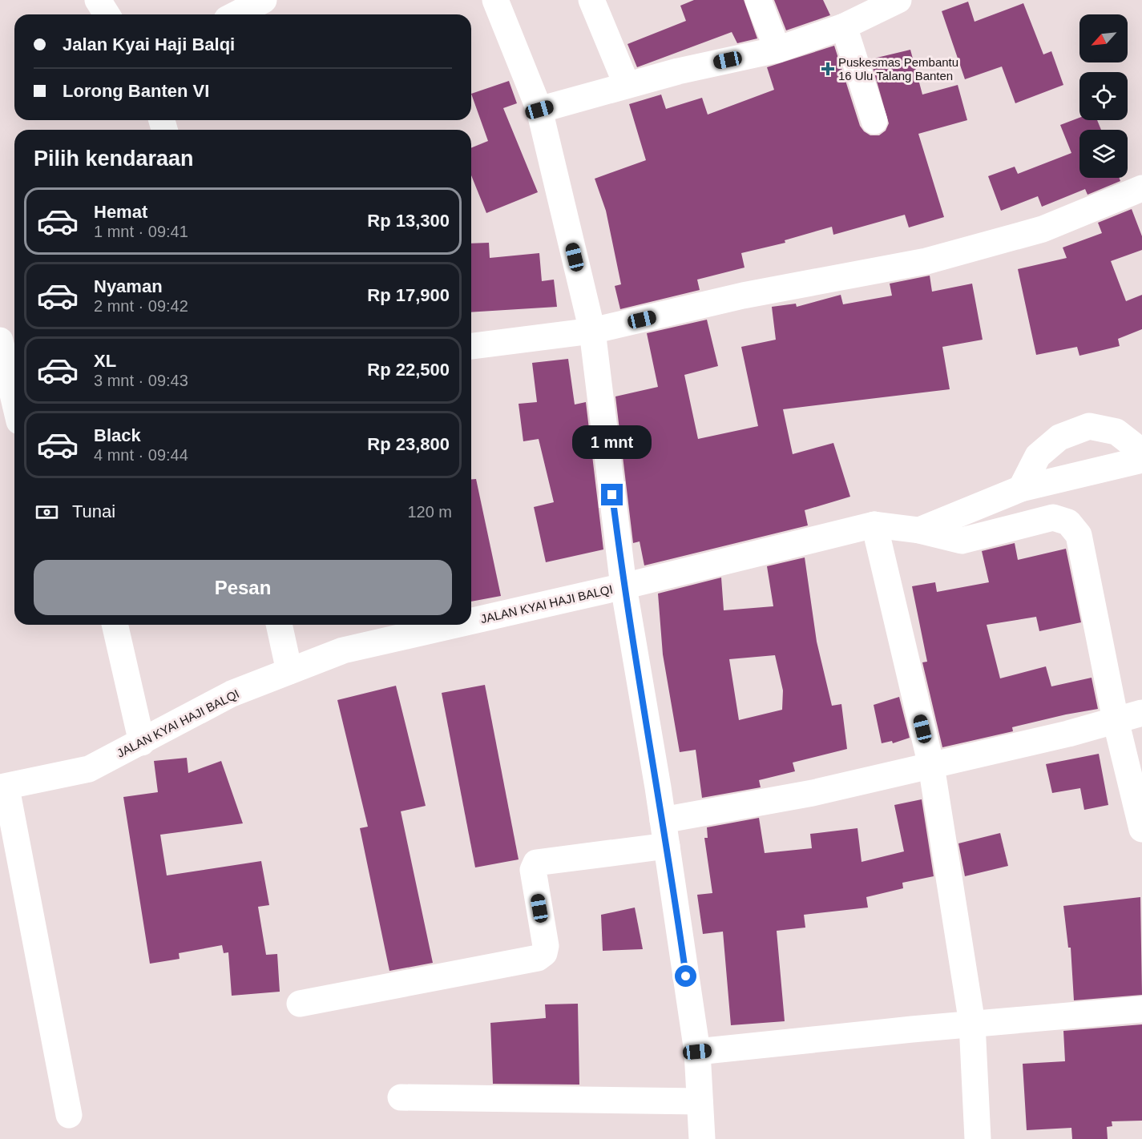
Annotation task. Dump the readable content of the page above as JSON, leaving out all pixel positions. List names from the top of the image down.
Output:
{
  "streets": {
    "street": ["JALAN KYAI HAJI BALQI"]
  },
  "places": {
    "health": ["Puskesmas Pembantu 16 Ulu Talang Banten"]
  },
  "north": "bottom left",
  "page": {
    "banner": ["Jalan Kyai Haji Balqi", "Lorong Banten VI"],
    "heading": "Pilih kendaraan",
    "list": [
      {
        "name": "Hemat",
        "note": "1 mnt · 09:41",
        "value": "Rp 13,300"
      },
      {
        "name": "Nyaman",
        "note": "2 mnt · 09:42",
        "value": "Rp 17,900"
      },
      {
        "name": "XL",
        "note": "3 mnt · 09:43",
        "value": "Rp 22,500"
      },
      {
        "name": "Black",
        "note": "4 mnt · 09:44",
        "value": "Rp 23,800"
      }
    ],
    "bubble": "1 mnt",
    "pay": ["Tunai", "120 m"],
    "buttons": "Pesan"
  }
}
